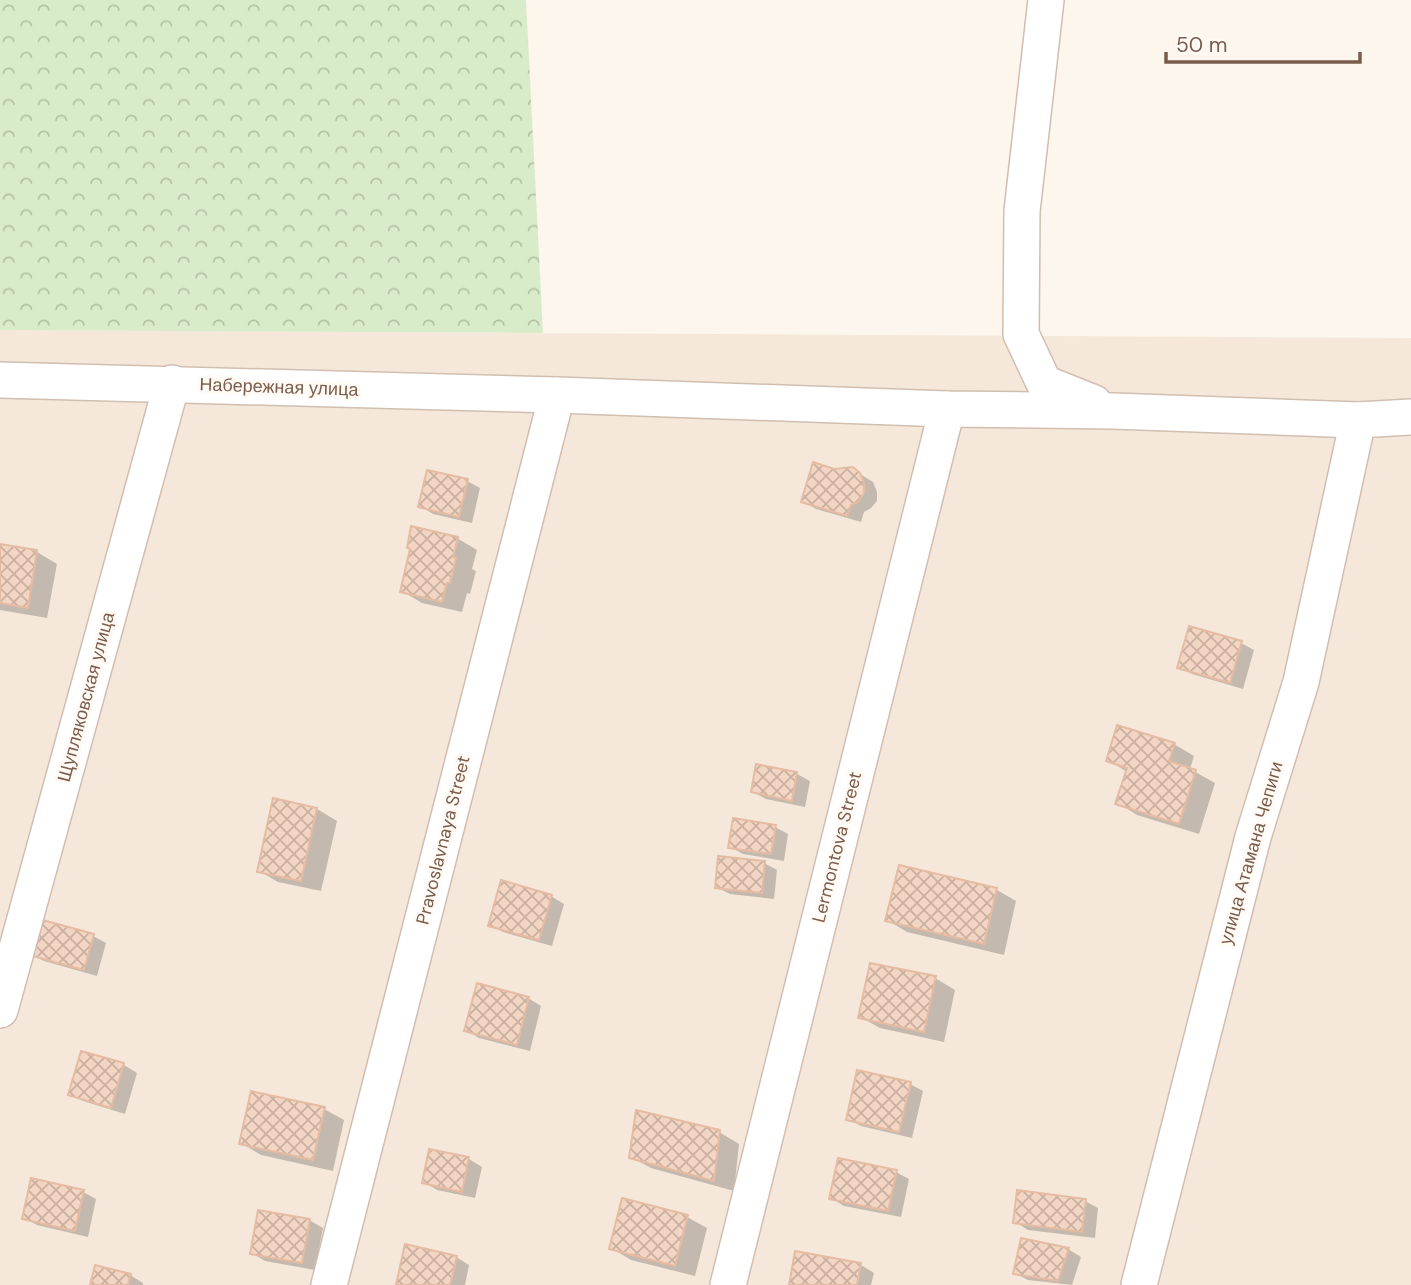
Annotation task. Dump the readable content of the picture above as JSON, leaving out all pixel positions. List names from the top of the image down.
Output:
{
  "streets": {
    "street": [
      "Набережная улица",
      "Щупляковская улица",
      "Pravoslavnaya Street",
      "Lermontova Street",
      "улица Атамана Чепиги"
    ]
  },
  "crossings": [
    ["Набережная улица", "Щупляковская улица"],
    ["Набережная улица", "Pravoslavnaya Street"],
    ["Набережная улица", "Lermontova Street"],
    ["Набережная улица", "улица Атамана Чепиги"]
  ],
  "scale_bar": "50 m"
}
